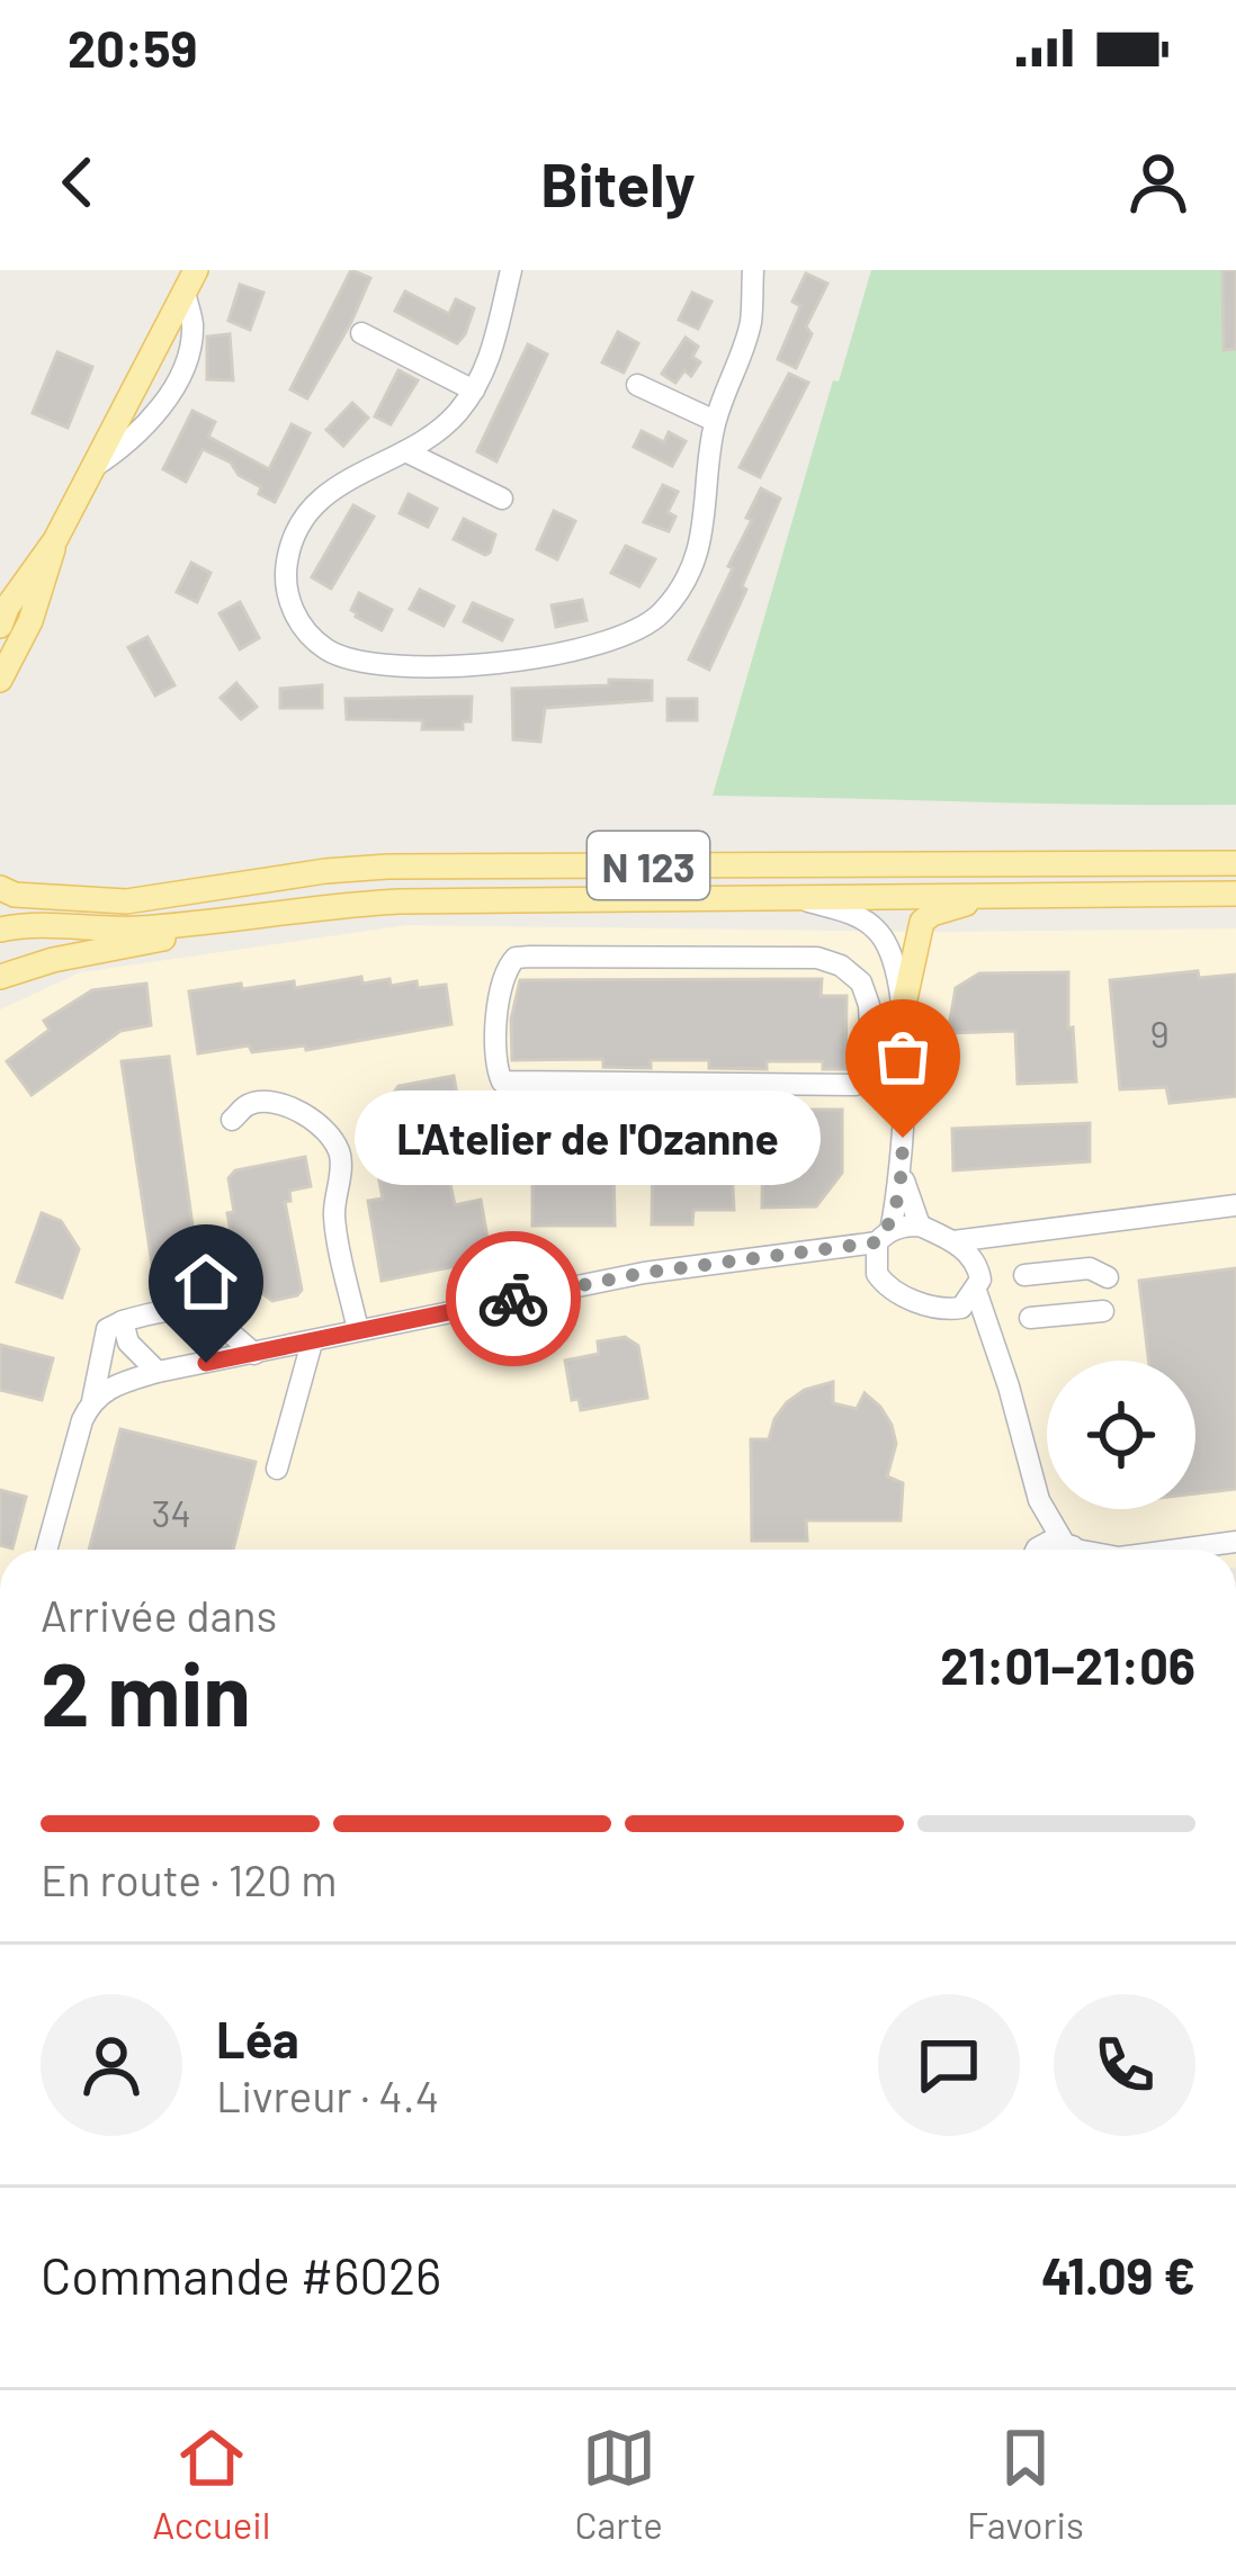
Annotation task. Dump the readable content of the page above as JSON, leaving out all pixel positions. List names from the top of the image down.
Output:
{
  "streets": {
    "main road": ["N 123"]
  },
  "places": ["L'Atelier de l'Ozanne"],
  "house_numbers": ["9", "34"],
  "page": {
    "status": "20:59",
    "header": "Bitely",
    "bubble": "L'Atelier de l'Ozanne",
    "heading": ["2 min", "Arrivée dans", "21:01–21:06"],
    "panel": [
      "Léa",
      "Livreur · 4.4",
      "Commande #6026",
      "41.09 €"
    ],
    "bar": "En route · 120 m",
    "tabs": ["Accueil", "Carte", "Favoris"]
  }
}
